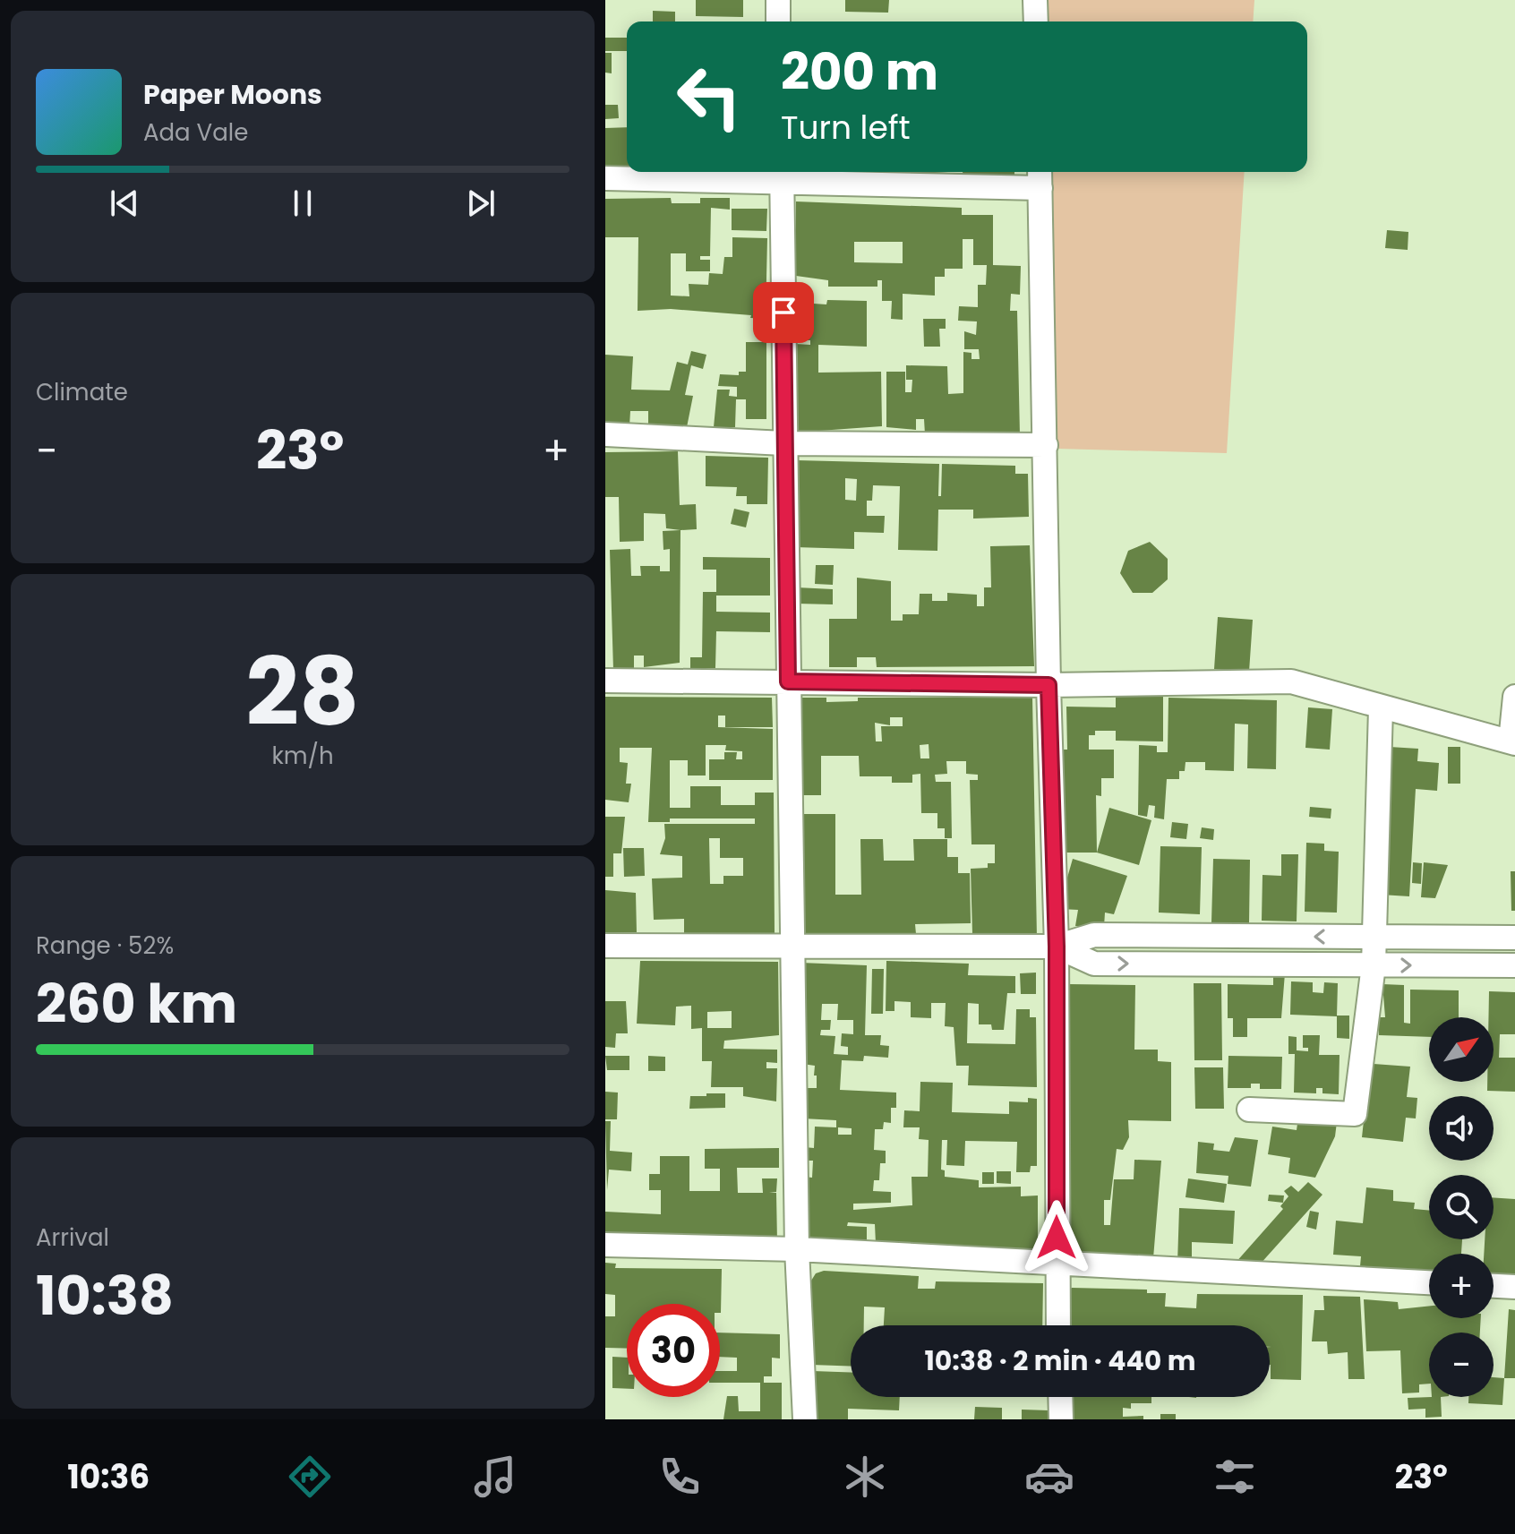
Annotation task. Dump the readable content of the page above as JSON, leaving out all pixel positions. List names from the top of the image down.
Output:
{
  "north": "top right",
  "page": {
    "turn": ["200 m", "Turn left"],
    "song": ["Paper Moons", "Ada Vale"],
    "tile": [
      "Climate",
      ["28", "km/h"],
      ["Range · 52%", "260 km"],
      ["Arrival", "10:38"]
    ],
    "heat": ["−", "23°", "+"],
    "map_buttons": ["+", "−"],
    "limit": "30",
    "trip": "10:38 · 2 min · 440 m",
    "tabs": ["10:36", "23°"]
  }
}
